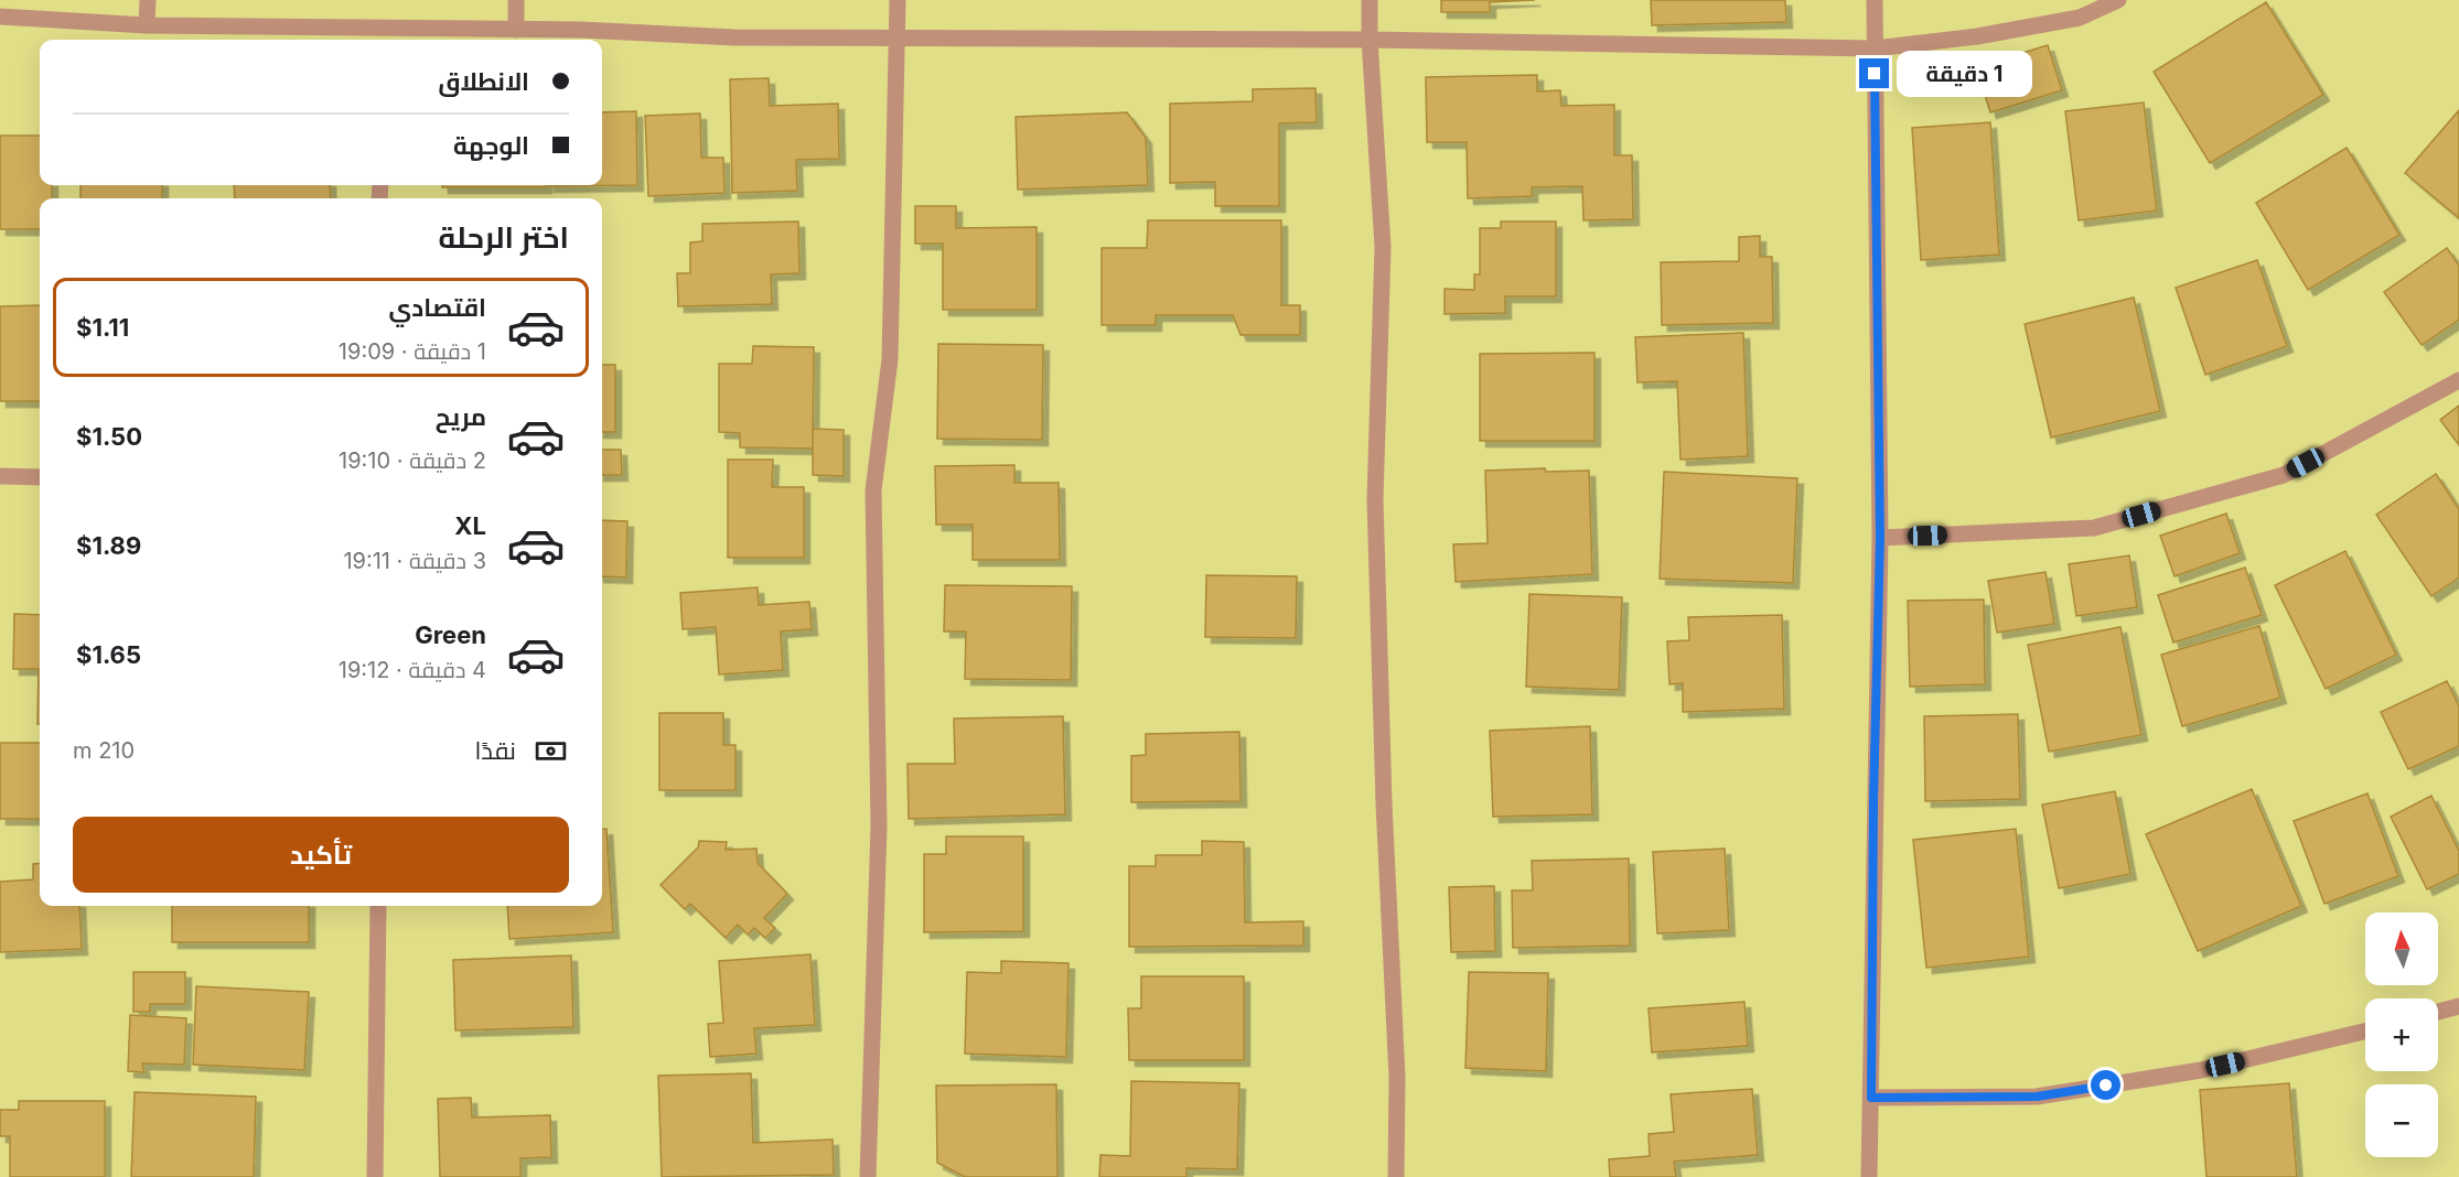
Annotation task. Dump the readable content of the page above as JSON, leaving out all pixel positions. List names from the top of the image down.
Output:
{
  "north": "top",
  "page": {
    "banner": ["الانطلاق", "الوجهة"],
    "bubble": "1 دقيقة",
    "heading": "اختر الرحلة",
    "list": [
      {
        "name": "اقتصادي",
        "note": "1 دقيقة · 19:09",
        "value": "$1.11"
      },
      {
        "name": "مريح",
        "note": "2 دقيقة · 19:10",
        "value": "$1.50"
      },
      {
        "name": "XL",
        "note": "3 دقيقة · 19:11",
        "value": "$1.89"
      },
      {
        "name": "Green",
        "note": "4 دقيقة · 19:12",
        "value": "$1.65"
      }
    ],
    "pay": ["نقدًا", "210 m"],
    "buttons": "تأكيد",
    "map_buttons": ["+", "−"]
  }
}
